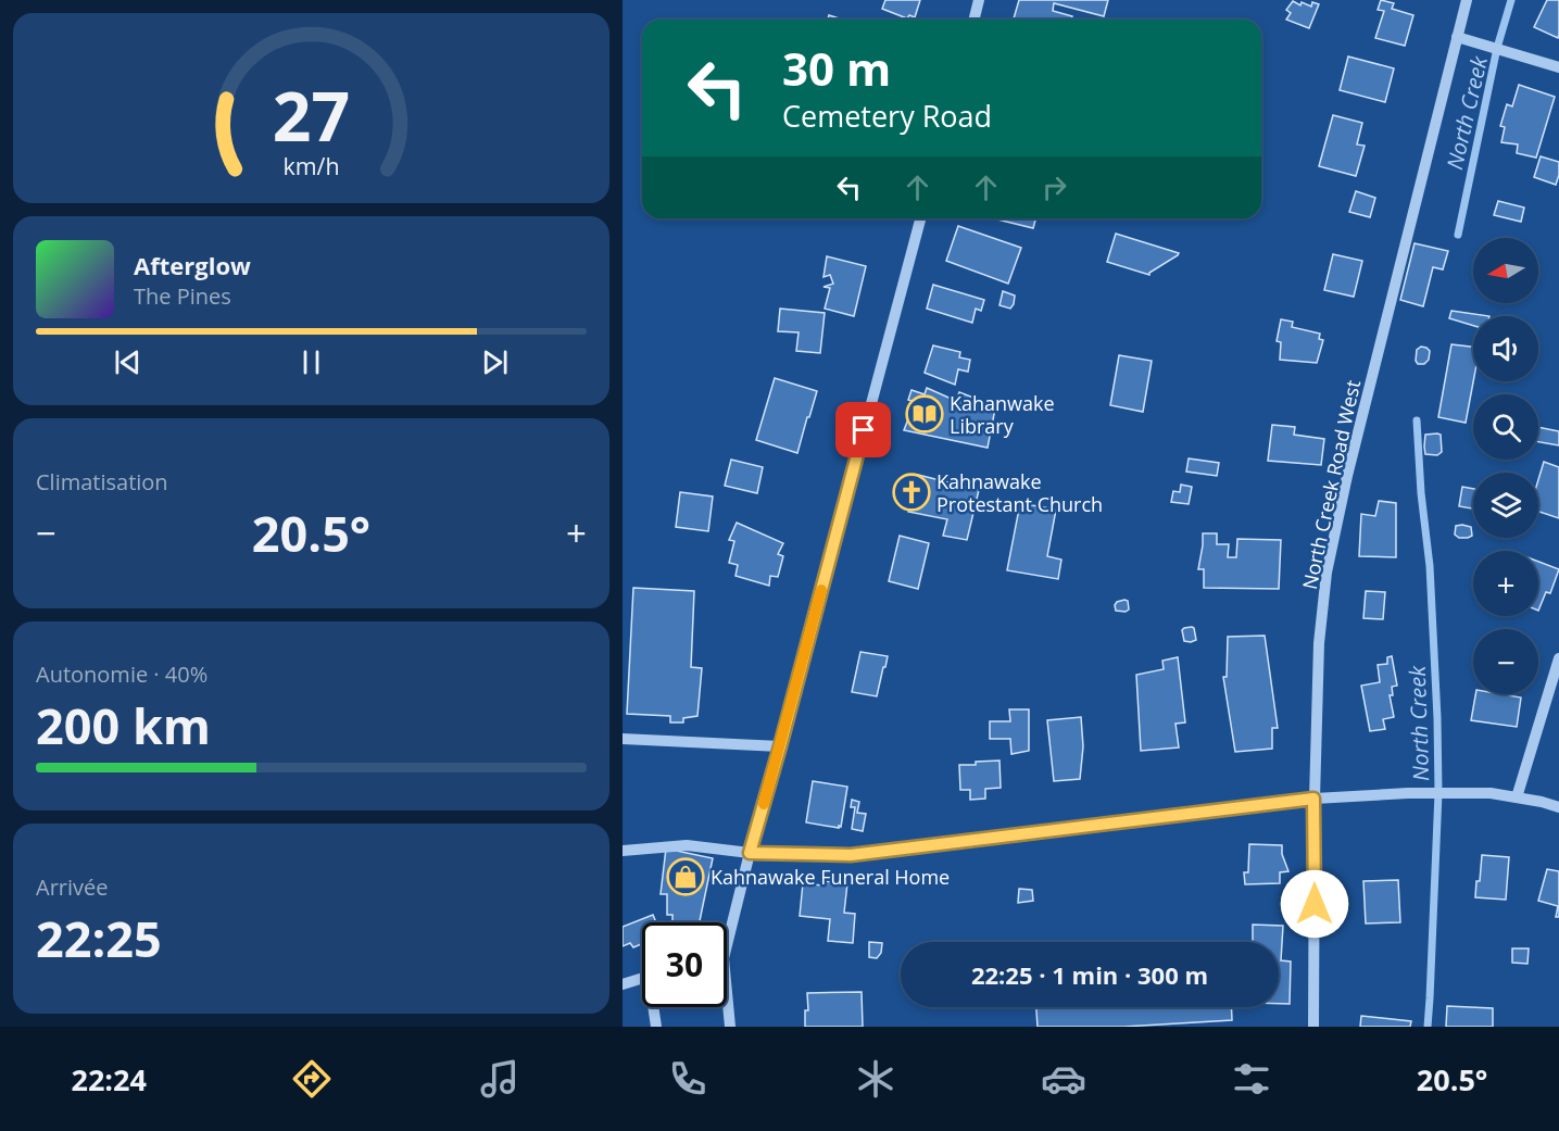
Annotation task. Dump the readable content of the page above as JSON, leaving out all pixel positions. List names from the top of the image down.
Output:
{
  "streets": {
    "street": ["North Creek Road West"]
  },
  "water": ["North Creek"],
  "places": {
    "library": ["Kahanwake Library"],
    "church": ["Kahnawake Protestant Church"],
    "shop": ["Kahnawake Funeral Home"]
  },
  "north": "left",
  "page": {
    "turn": ["30 m", "Cemetery Road"],
    "map_buttons": ["+", "−"],
    "song": ["Afterglow", "The Pines"],
    "tile": [
      "Climatisation",
      ["Autonomie · 40%", "200 km"],
      ["Arrivée", "22:25"]
    ],
    "heat": ["−", "20.5°", "+"],
    "limit": "30",
    "trip": "22:25 · 1 min · 300 m",
    "tabs": ["22:24", "20.5°"],
    "gauge": ["27", "km/h"]
  }
}
